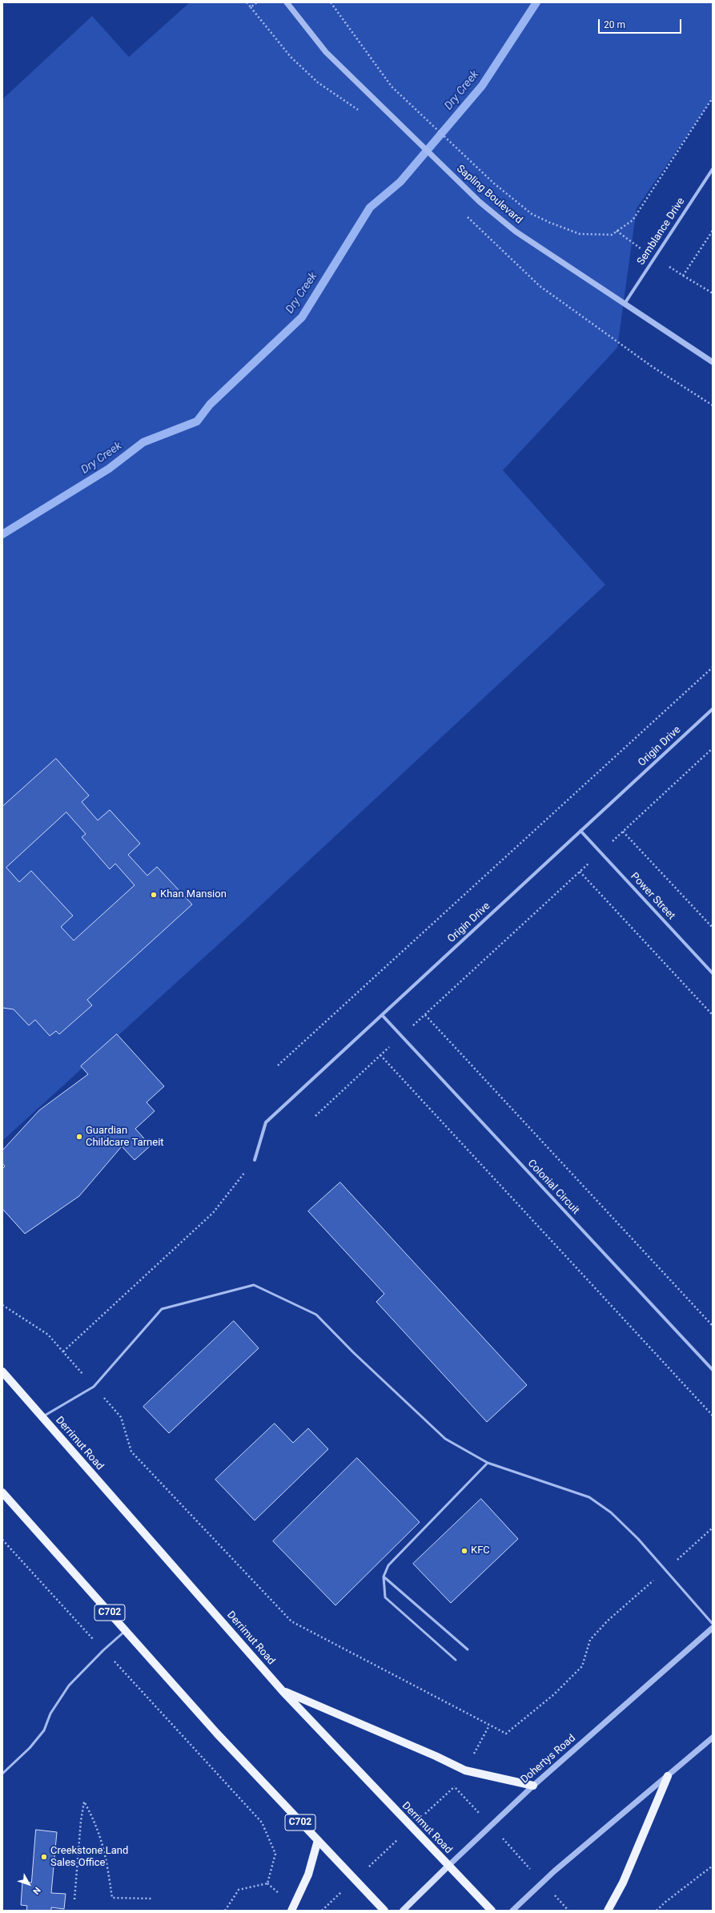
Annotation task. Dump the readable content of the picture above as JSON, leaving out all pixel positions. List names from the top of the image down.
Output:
{
  "streets": {
    "main road": ["Derrimut Road", "C702", "Dohertys Road"],
    "street": [
      "Sapling Boulevard",
      "Semblance Drive",
      "Origin Drive",
      "Power Street",
      "Colonial Circuit"
    ]
  },
  "crossings": [
    ["Sapling Boulevard", "Semblance Drive"],
    ["Origin Drive", "Power Street"],
    ["Origin Drive", "Colonial Circuit"],
    ["Derrimut Road", "Dohertys Road"]
  ],
  "water": ["Dry Creek"],
  "places": [
    "Khan Mansion",
    "Guardian Childcare Tarneit",
    "KFC",
    "Creekstone Land Sales Office"
  ],
  "scale_bar": "20 m",
  "north": "bottom right"
}
